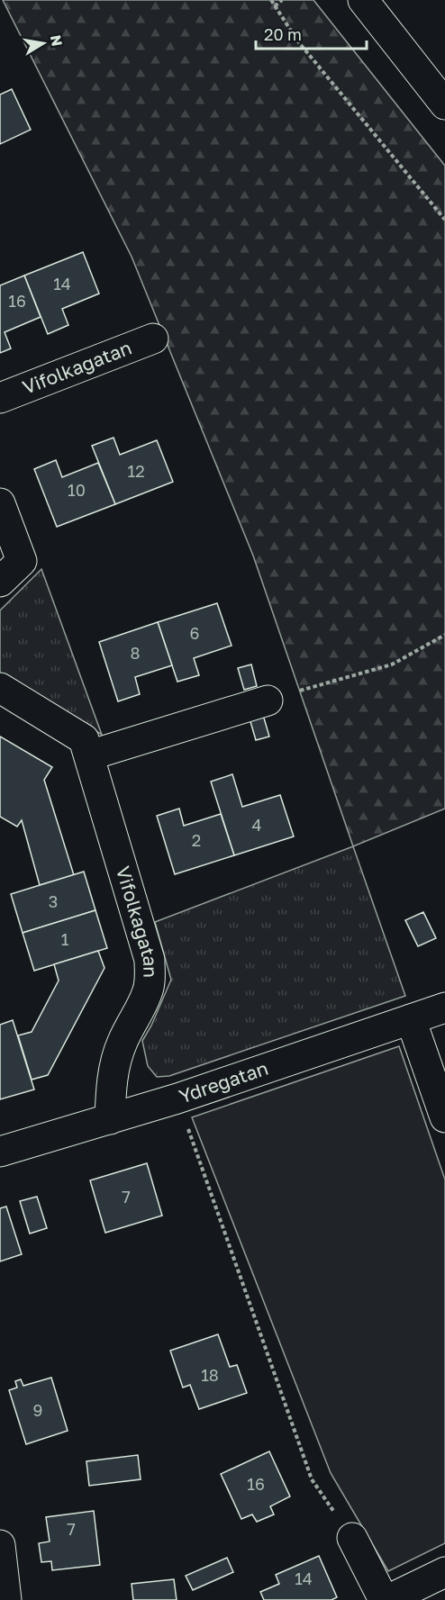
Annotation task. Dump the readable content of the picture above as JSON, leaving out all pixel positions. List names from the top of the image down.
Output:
{
  "streets": {
    "street": ["Vifolkagatan", "Ydregatan"]
  },
  "crossings": [
    ["Vifolkagatan", "Ydregatan"]
  ],
  "house_numbers": [
    "14",
    "16",
    "12",
    "10",
    "6",
    "8",
    "4",
    "2",
    "3",
    "1",
    "7",
    "18",
    "9",
    "16",
    "7",
    "14"
  ],
  "scale_bar": "20 m",
  "north": "right"
}
